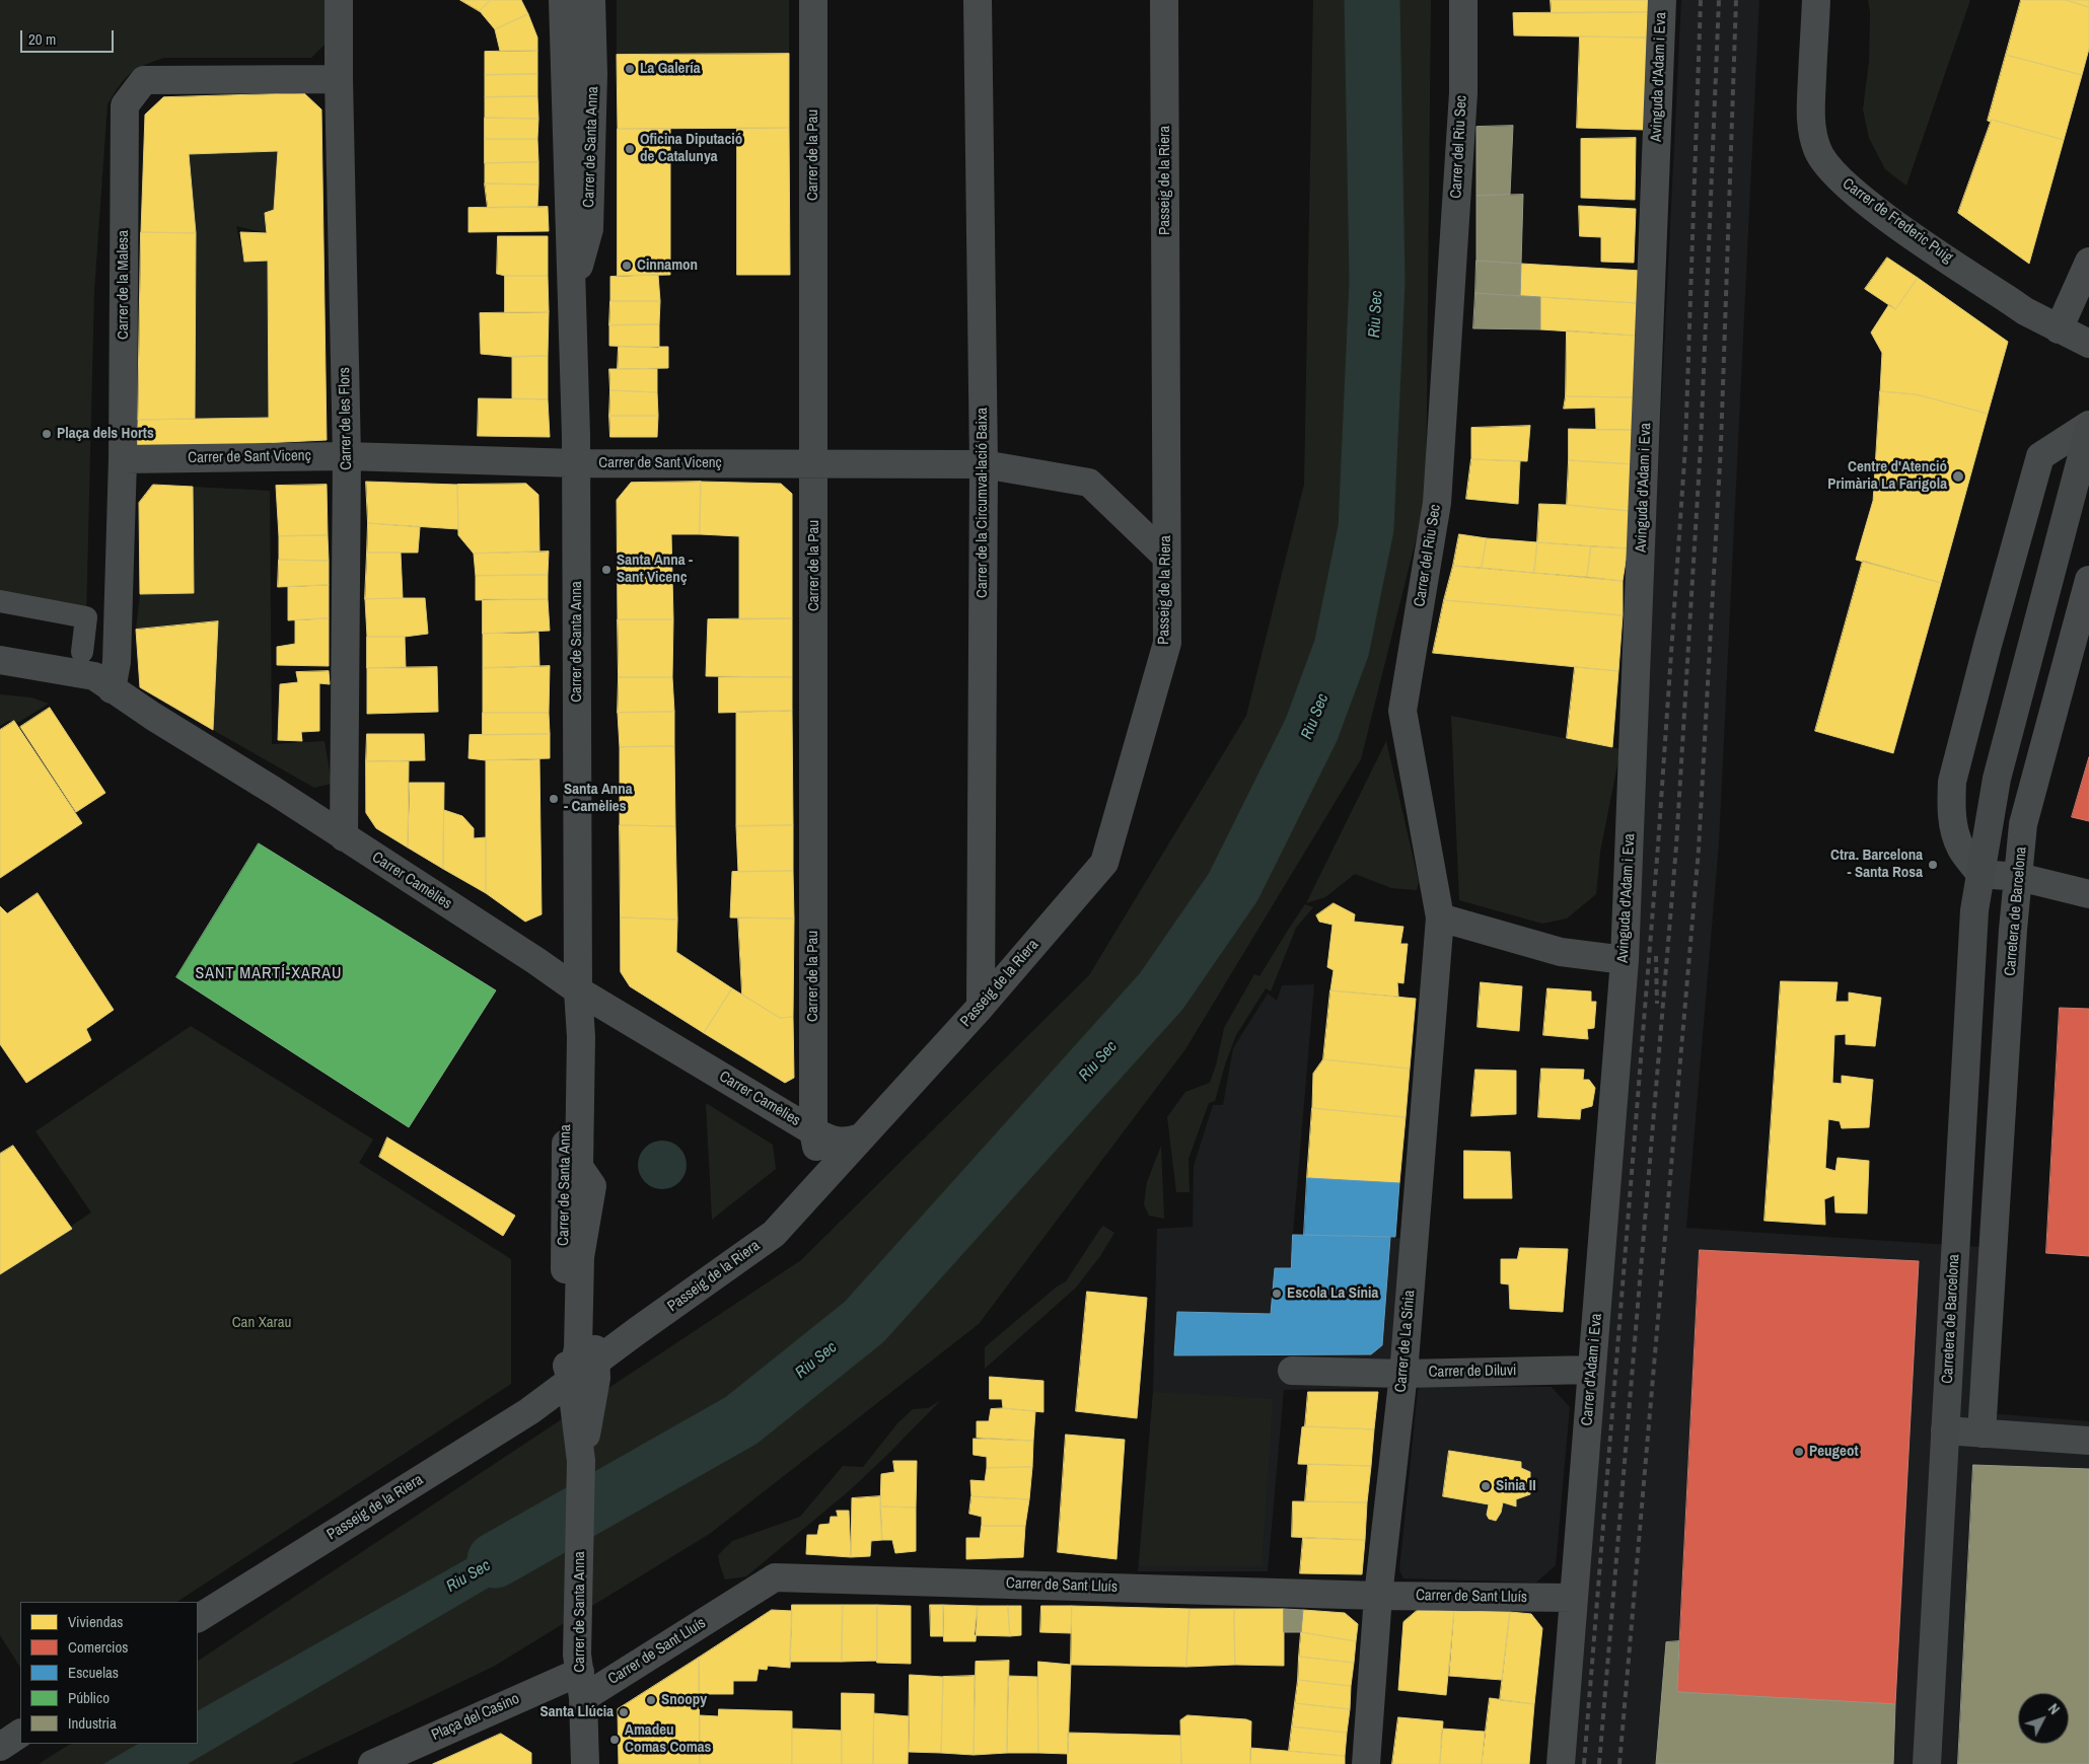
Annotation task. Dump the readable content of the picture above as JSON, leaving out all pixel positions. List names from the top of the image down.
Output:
{
  "streets": {
    "main road": ["Carretera de Barcelona"],
    "street": [
      "Avinguda d'Adam i Eva",
      "Carrer de Santa Anna",
      "Carrer del Riu Sec",
      "Carrer de la Pau",
      "Passeig de la Riera",
      "Carrer de Frederic Puig",
      "Carrer de la Malesa",
      "Carrer de les Flors",
      "Carrer de Sant Vicenç",
      "Carrer de la Circumval·lació Baixa",
      "Carrer Camèlies",
      "Carrer de La Sínia",
      "Carrer d'Adam i Eva",
      "Carrer de Diluvi",
      "Carrer de Sant Lluís",
      "Plaça del Casino"
    ]
  },
  "crossings": [
    ["Avinguda d'Adam i Eva", "Carrer d'Adam i Eva"],
    ["Carrer de Santa Anna", "Passeig de la Riera"],
    ["Carrer de Santa Anna", "Carrer de Sant Vicenç"],
    ["Carrer de Santa Anna", "Carrer Camèlies"],
    ["Carrer de Santa Anna", "Carrer de Sant Lluís"],
    ["Carrer de Santa Anna", "Plaça del Casino"],
    ["Carrer del Riu Sec", "Carrer de La Sínia"],
    ["Carrer de la Pau", "Carrer de Sant Vicenç"],
    ["Carrer de la Pau", "Carrer Camèlies"],
    ["Passeig de la Riera", "Carrer de Sant Vicenç"],
    ["Passeig de la Riera", "Carrer de la Circumval·lació Baixa"],
    ["Passeig de la Riera", "Carrer Camèlies"],
    ["Carrer de la Malesa", "Carrer de les Flors"],
    ["Carrer de la Malesa", "Carrer de Sant Vicenç"],
    ["Carrer de la Malesa", "Carrer Camèlies"],
    ["Carrer de les Flors", "Carrer de Sant Vicenç"],
    ["Carrer de les Flors", "Carrer Camèlies"],
    ["Carrer de Sant Vicenç", "Carrer de la Circumval·lació Baixa"],
    ["Carrer de La Sínia", "Carrer de Diluvi"],
    ["Carrer de La Sínia", "Carrer de Sant Lluís"],
    ["Carrer d'Adam i Eva", "Carrer de Diluvi"],
    ["Carrer d'Adam i Eva", "Carrer de Sant Lluís"]
  ],
  "districts": ["SANT MARTÍ-XARAU"],
  "water": ["Riu Sec"],
  "parks": ["Can Xarau"],
  "places": [
    "La Galería",
    "Oficina Diputació de Catalunya",
    "Cinnamon",
    "Plaça dels Horts",
    "Centre d'Atenció Primària La Farigola",
    "Santa Anna - Sant Vicenç",
    "Santa Anna - Camèlies",
    "Ctra. Barcelona - Santa Rosa",
    "Escola La Sínia",
    "Peugeot",
    "Sinia II",
    "Snoopy",
    "Santa Llúcia",
    "Amadeu Comas Comas"
  ],
  "legend": [
    "Viviendas",
    "Comercios",
    "Escuelas",
    "Público",
    "Industria"
  ],
  "scale_bar": "20 m",
  "north": "top right"
}
